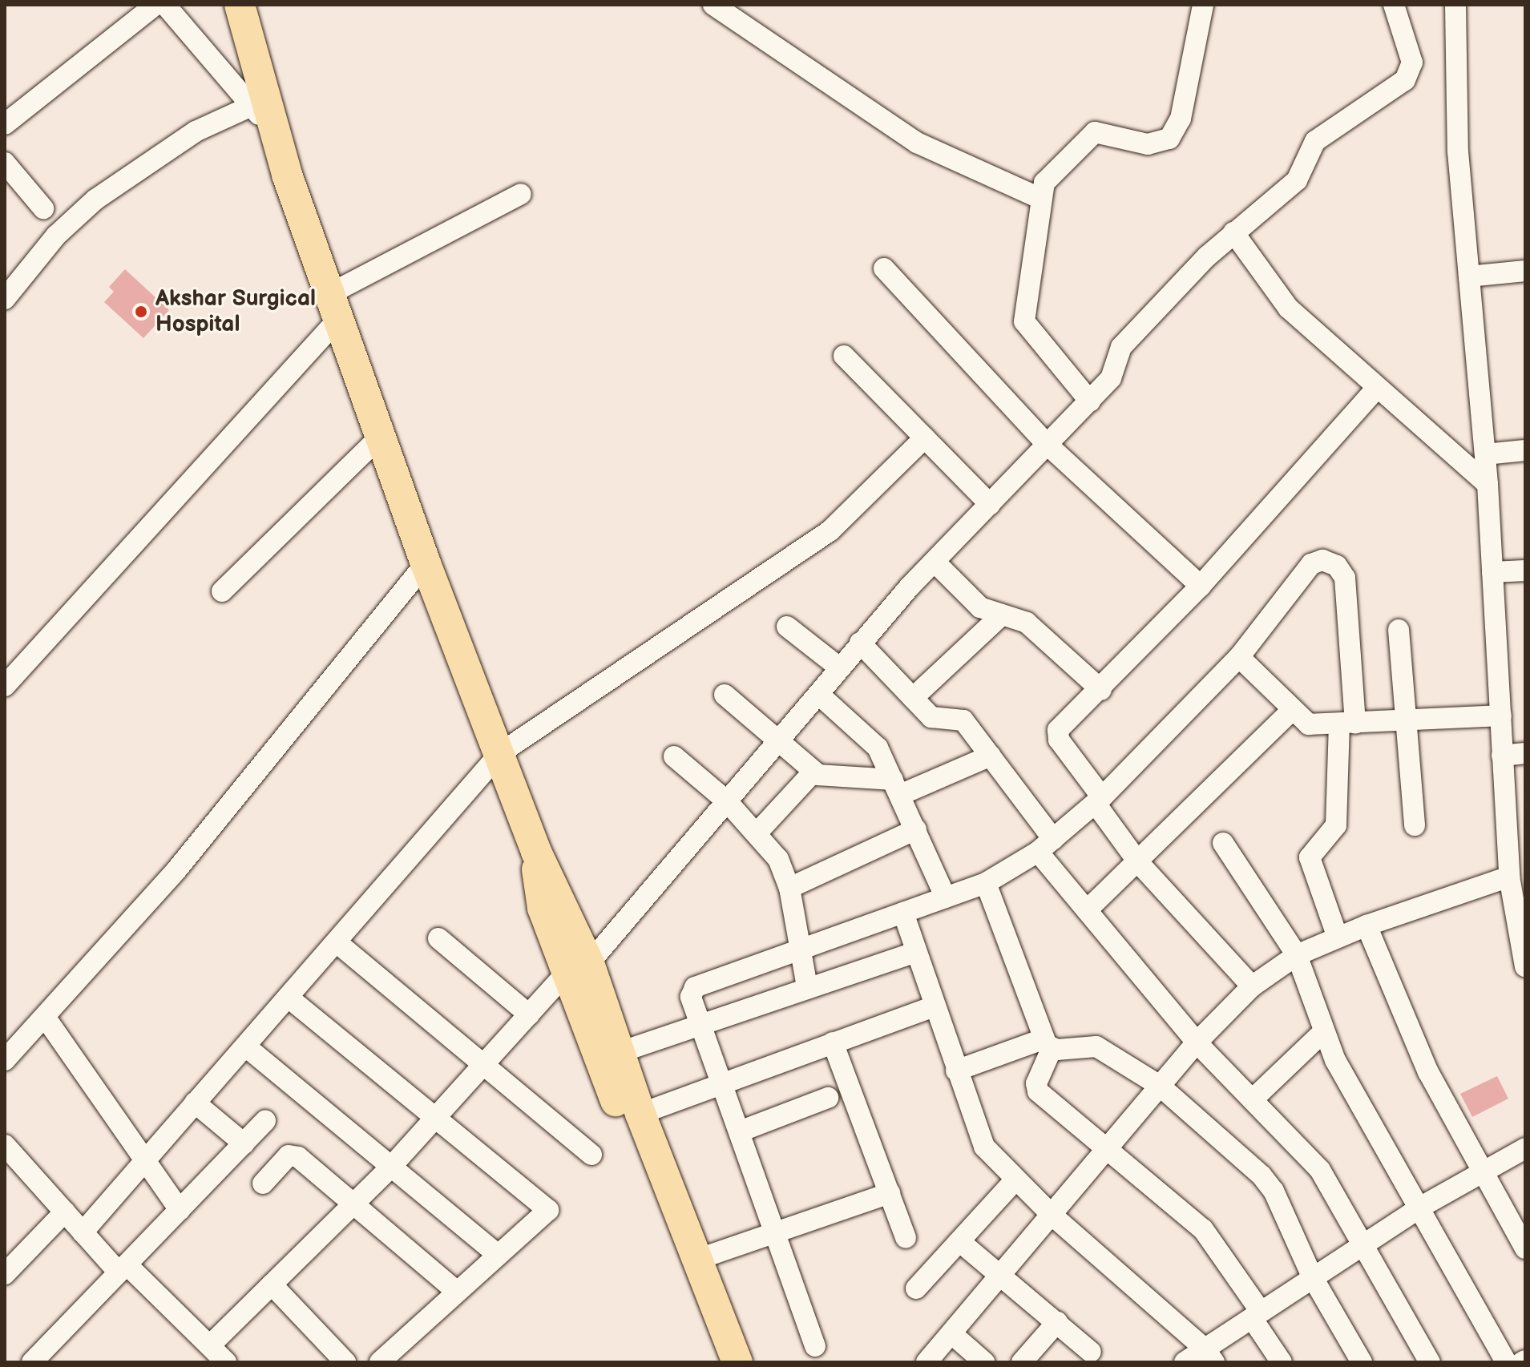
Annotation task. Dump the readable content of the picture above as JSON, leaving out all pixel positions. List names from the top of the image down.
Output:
{
  "places": ["Akshar Surgical Hospital"]
}
